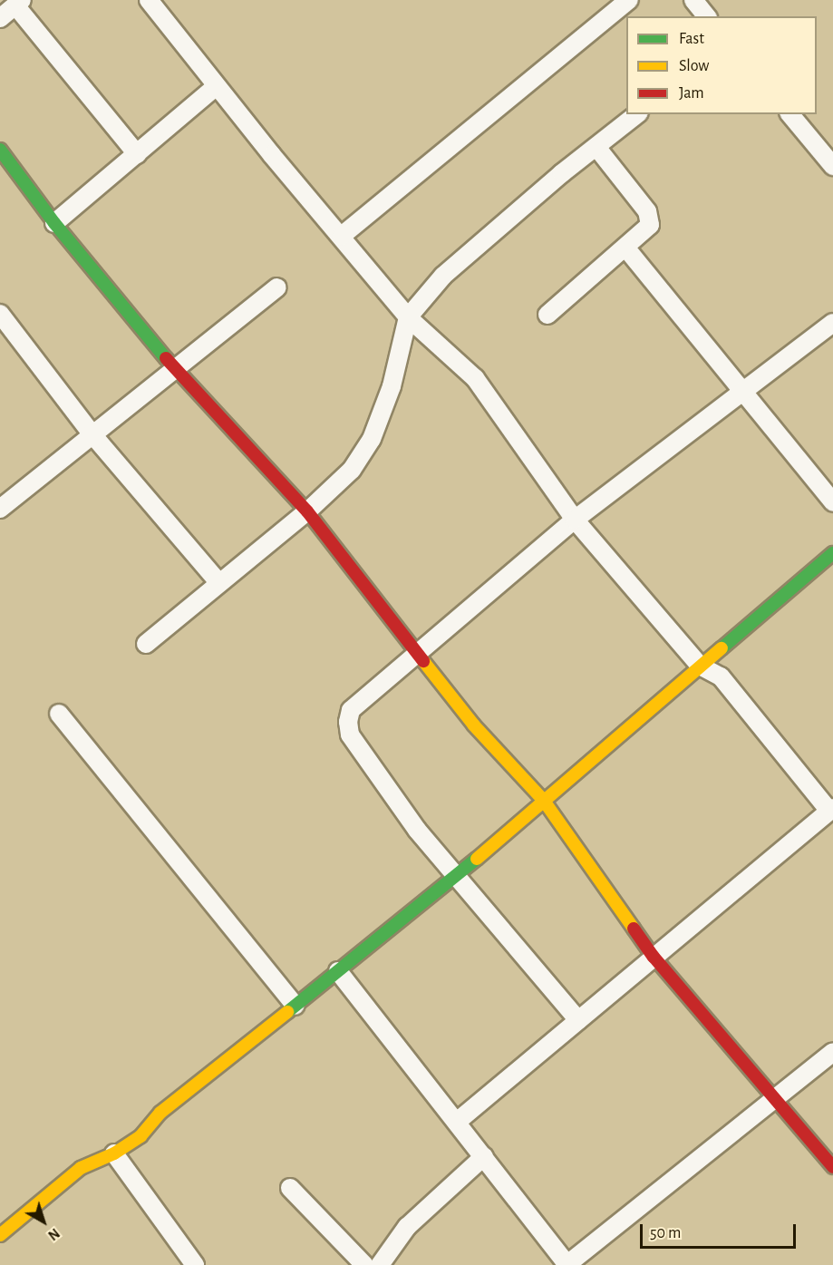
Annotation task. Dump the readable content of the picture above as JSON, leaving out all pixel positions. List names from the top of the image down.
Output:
{
  "legend": ["Fast", "Slow", "Jam"],
  "scale_bar": "50 m",
  "north": "bottom right"
}
